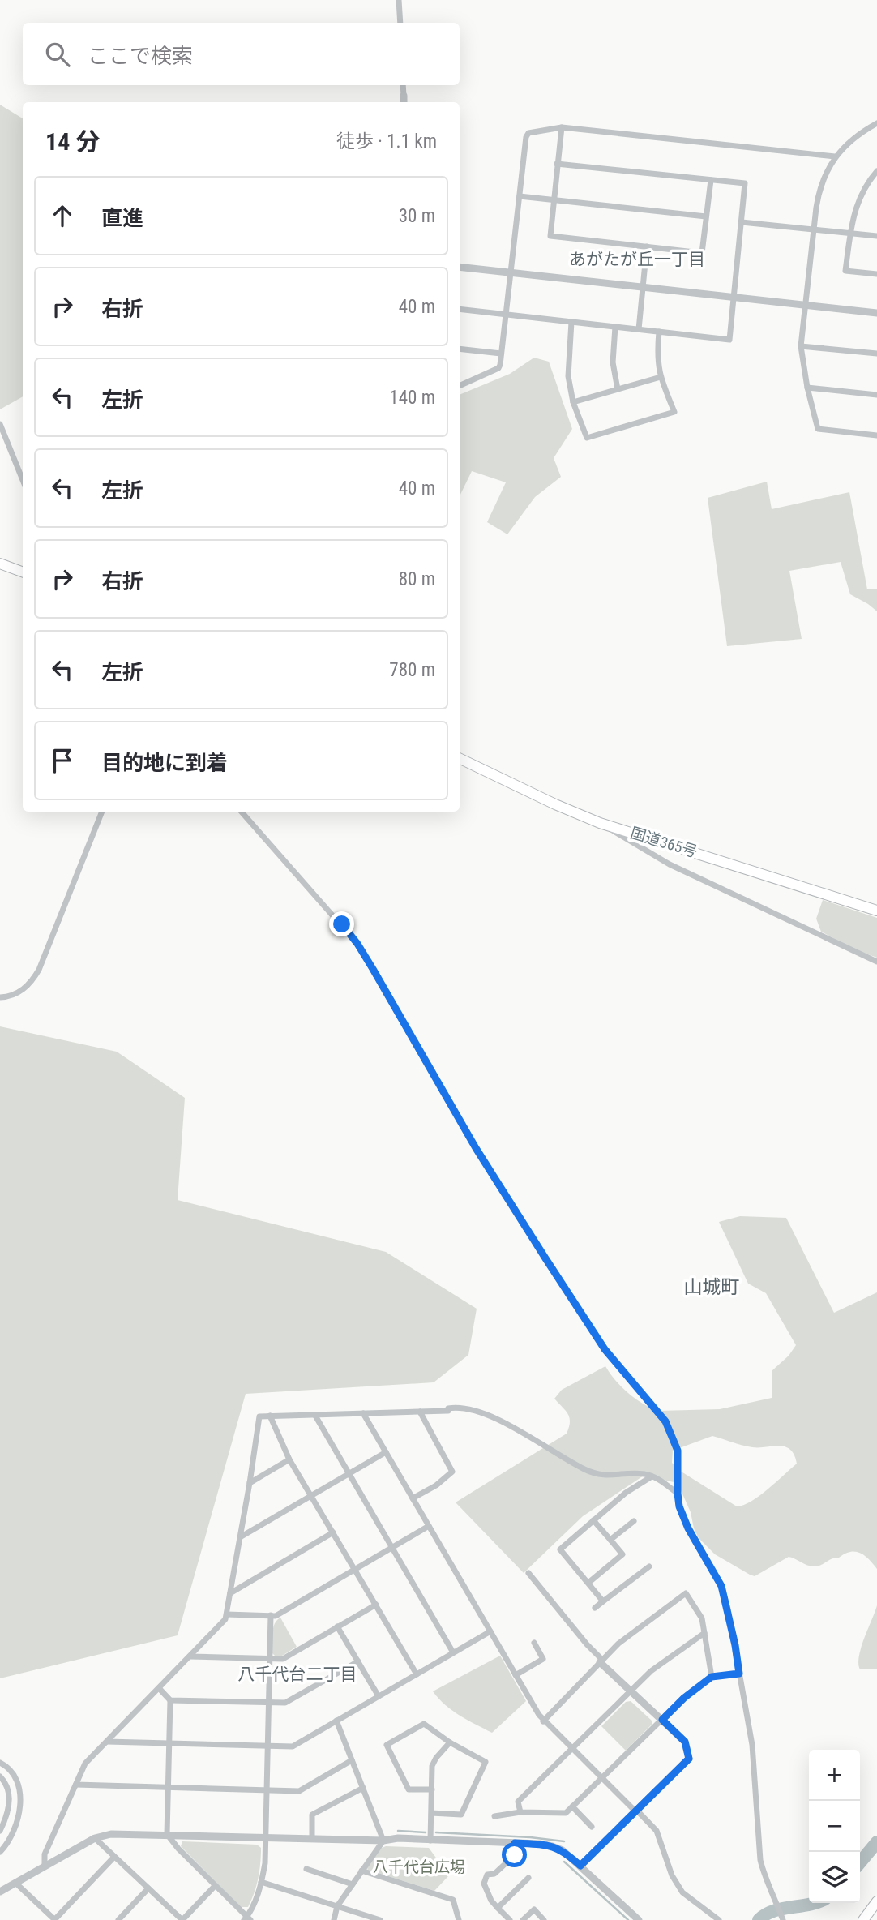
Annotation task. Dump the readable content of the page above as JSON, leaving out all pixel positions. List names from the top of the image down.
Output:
{
  "streets": {
    "main road": ["国道365号"]
  },
  "districts": ["あがたが丘一丁目", "山城町", "八千代台二丁目"],
  "parks": ["八千代台広場"],
  "page": {
    "search": "ここで検索",
    "heading": ["14 分", "徒歩 · 1.1 km"],
    "list": [
      ["直進", "30 m"],
      ["右折", "40 m"],
      ["左折", "140 m"],
      ["左折", "40 m"],
      ["右折", "80 m"],
      ["左折", "780 m"],
      "目的地に到着"
    ],
    "map_buttons": ["+", "−"]
  }
}
